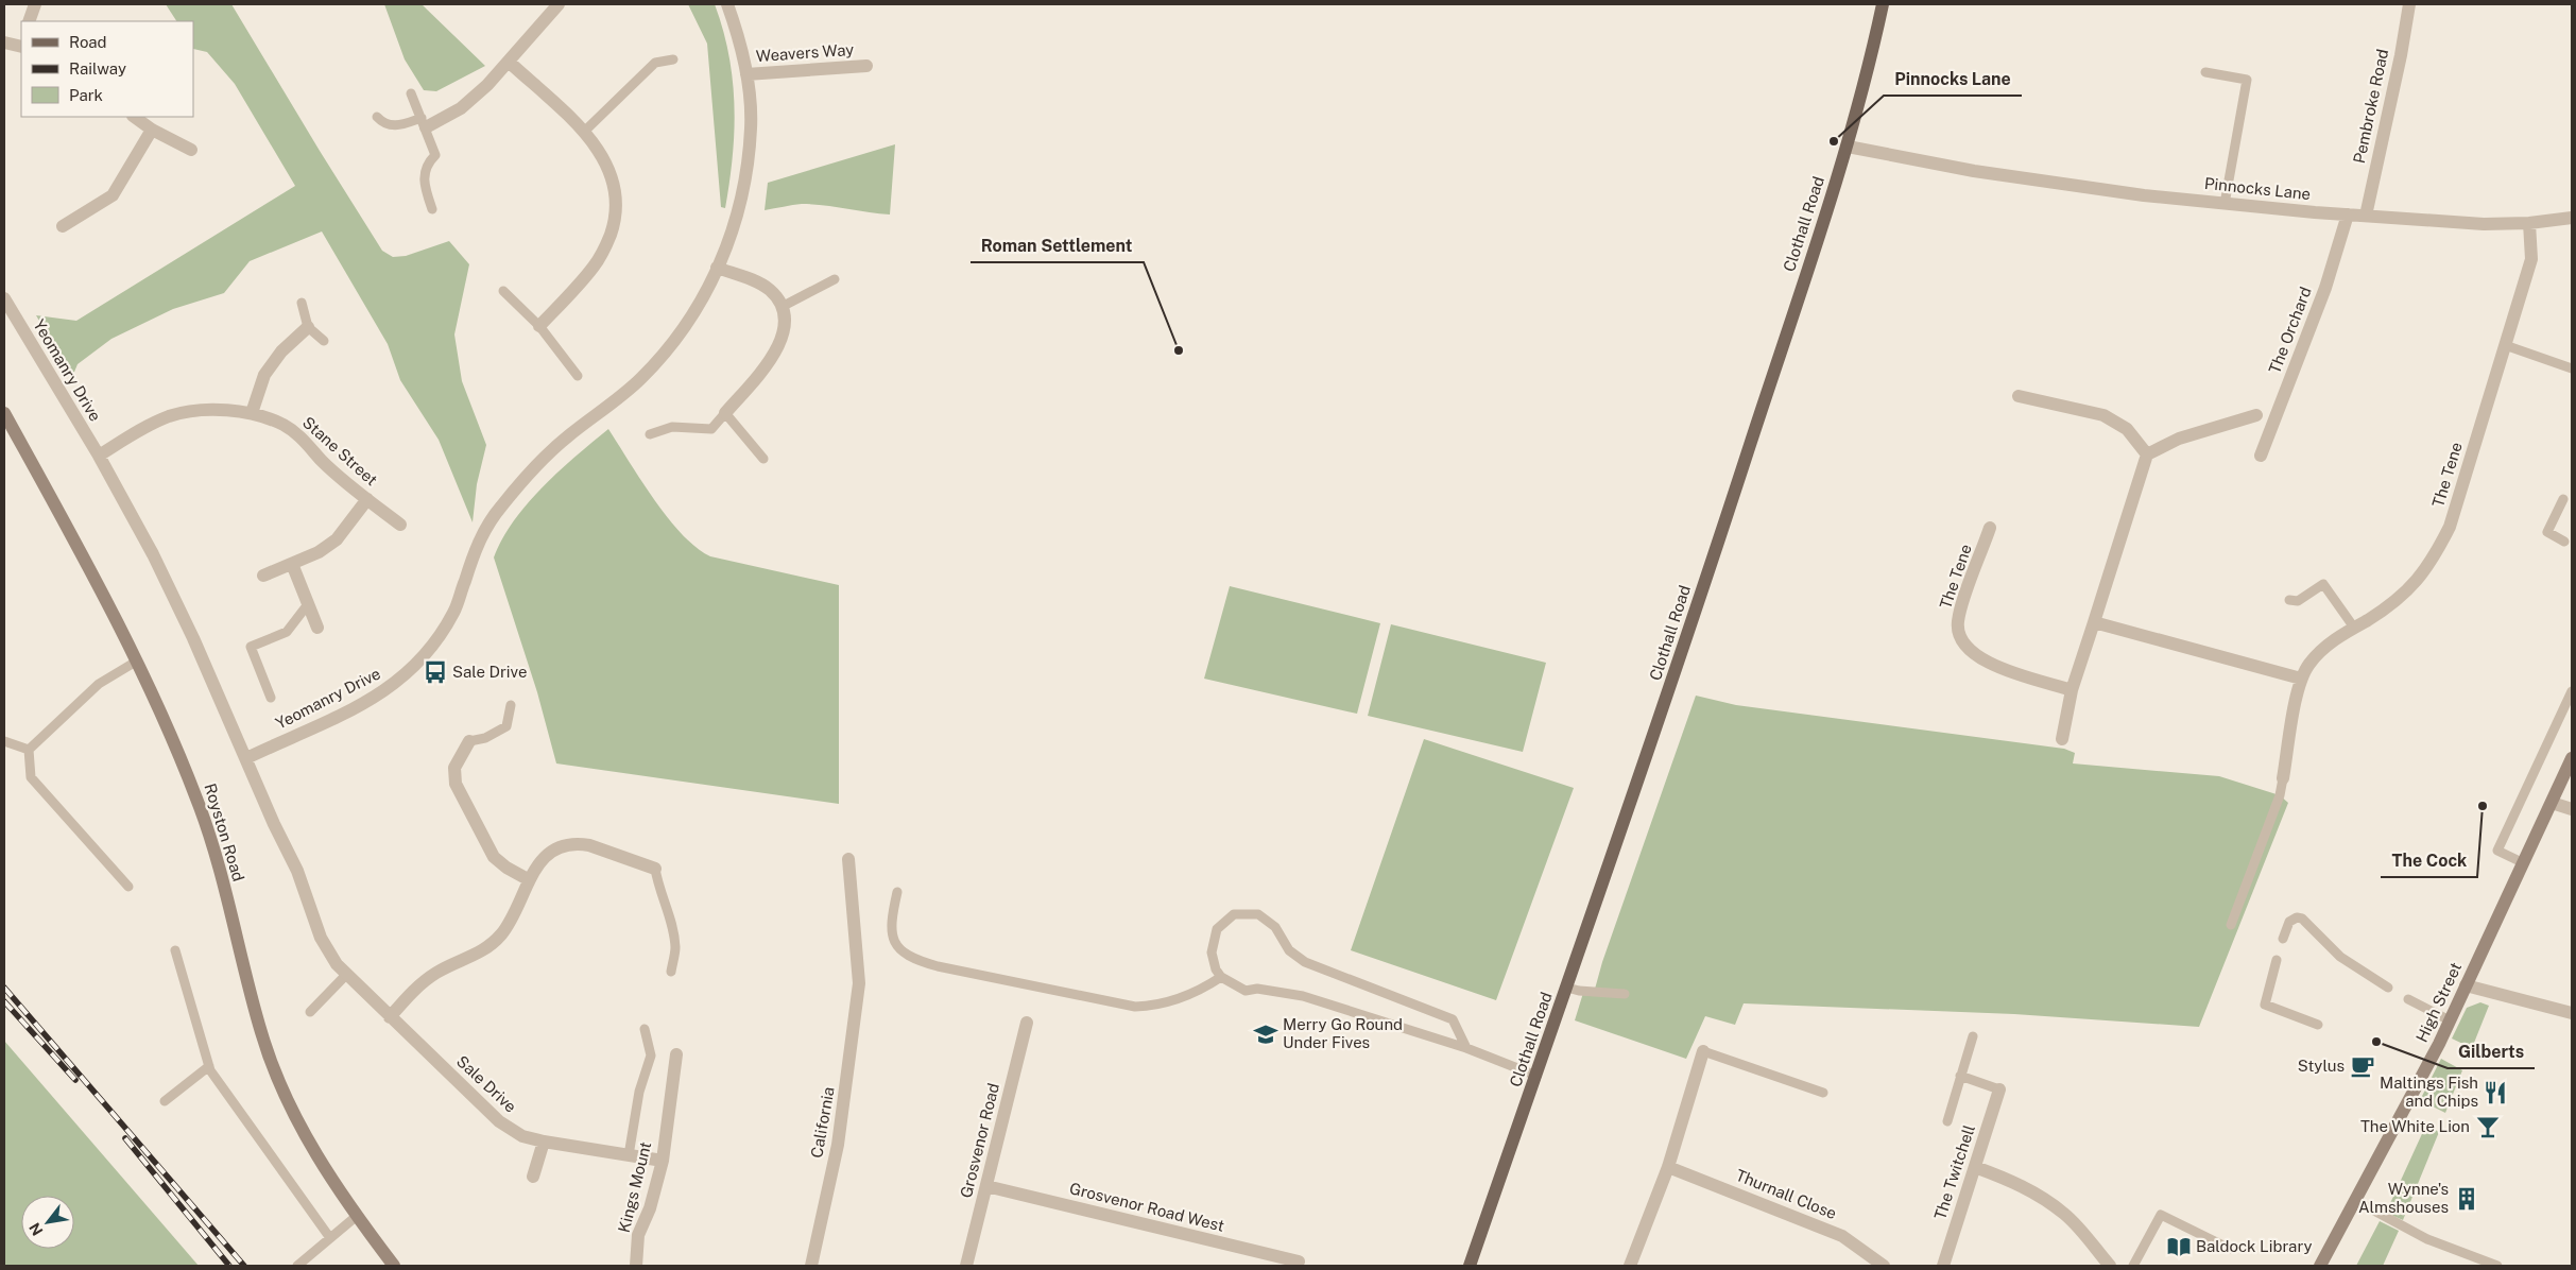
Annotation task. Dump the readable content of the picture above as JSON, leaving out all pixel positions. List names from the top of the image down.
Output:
{
  "streets": {
    "main road": ["Clothall Road", "Royston Road", "High Street"],
    "street": [
      "Weavers Way",
      "Pembroke Road",
      "Pinnocks Lane",
      "The Orchard",
      "Yeomanry Drive",
      "Stane Street",
      "The Tene",
      "Sale Drive",
      "California",
      "Grosvenor Road",
      "The Twitchell",
      "Kings Mount",
      "Thurnall Close",
      "Grosvenor Road West"
    ]
  },
  "crossings": [
    ["Weavers Way", "Yeomanry Drive"],
    ["Pembroke Road", "Pinnocks Lane"],
    ["Pinnocks Lane", "Clothall Road"],
    ["Pinnocks Lane", "The Orchard"],
    ["Pinnocks Lane", "The Tene"],
    ["Yeomanry Drive", "Stane Street"],
    ["Yeomanry Drive", "Sale Drive"],
    ["Sale Drive", "Kings Mount"],
    ["Grosvenor Road", "Grosvenor Road West"]
  ],
  "places": {
    "other": [
      "Pinnocks Lane",
      "Roman Settlement",
      "The Cock",
      "Gilberts"
    ],
    "bus stop": ["Sale Drive"],
    "school or university": ["Merry Go Round Under Fives"],
    "cafe": ["Stylus"],
    "restaurant": ["Maltings Fish and Chips"],
    "bar": ["The White Lion"],
    "building": ["Wynne's Almshouses"],
    "library": ["Baldock Library"]
  },
  "legend": ["Road", "Railway", "Park"],
  "north": "bottom left"
}
